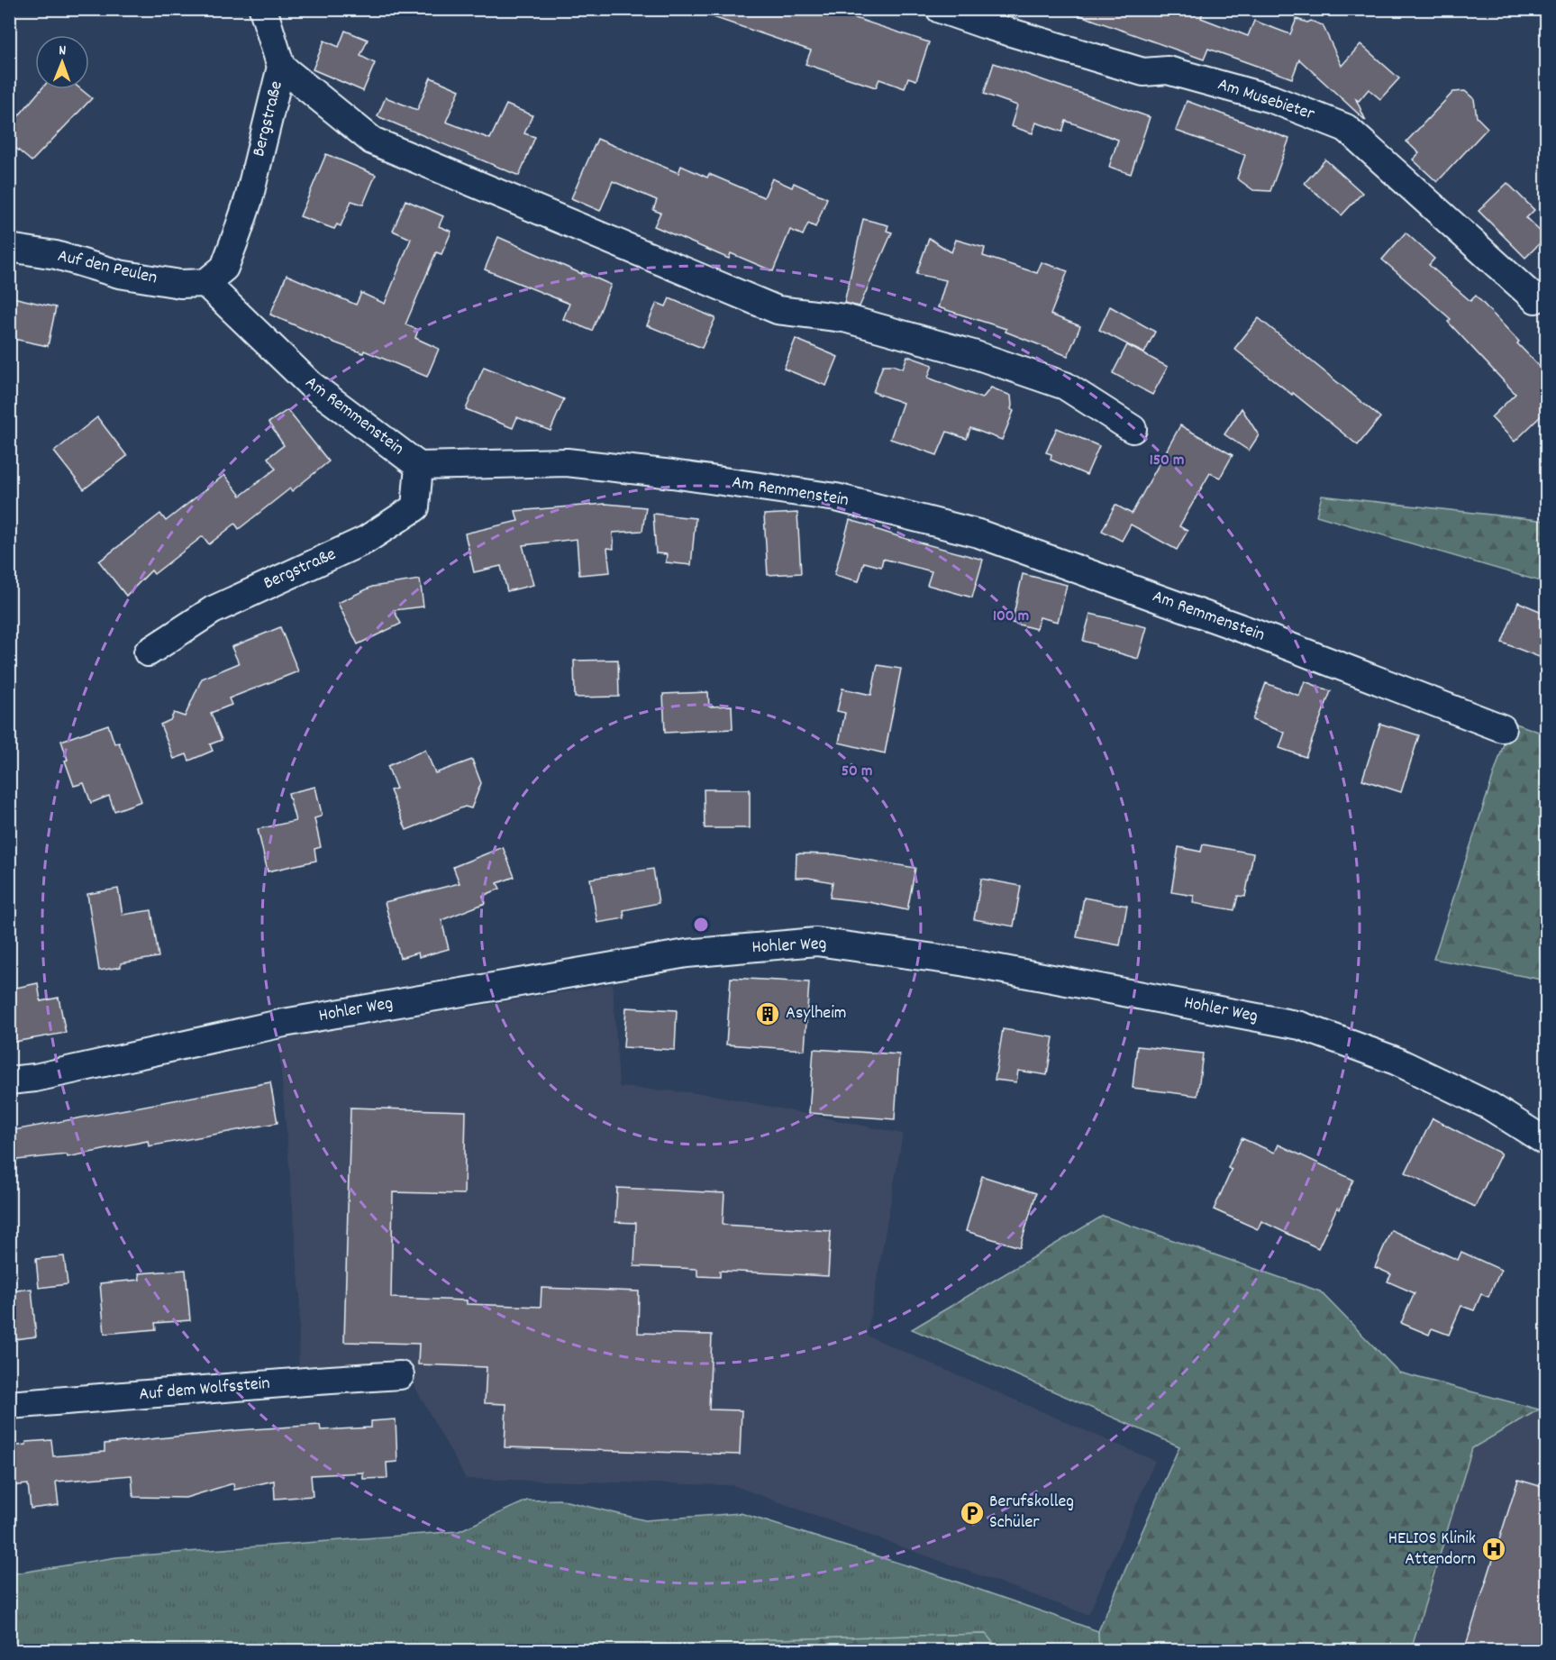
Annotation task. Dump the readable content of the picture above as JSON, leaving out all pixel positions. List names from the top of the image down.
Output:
{
  "streets": {
    "street": [
      "Am Musebieter",
      "Bergstraße",
      "Auf den Peulen",
      "Am Remmenstein",
      "Hohler Weg",
      "Auf dem Wolfsstein"
    ]
  },
  "crossings": [
    ["Bergstraße", "Auf den Peulen"],
    ["Bergstraße", "Am Remmenstein"],
    ["Auf den Peulen", "Am Remmenstein"]
  ],
  "places": {
    "building": ["Asylheim"],
    "parking": ["Berufskolleg Schüler"],
    "hospital": ["HELIOS Klinik Attendorn"]
  },
  "north": "top",
  "rings": ["150 m", "100 m", "50 m"]
}
